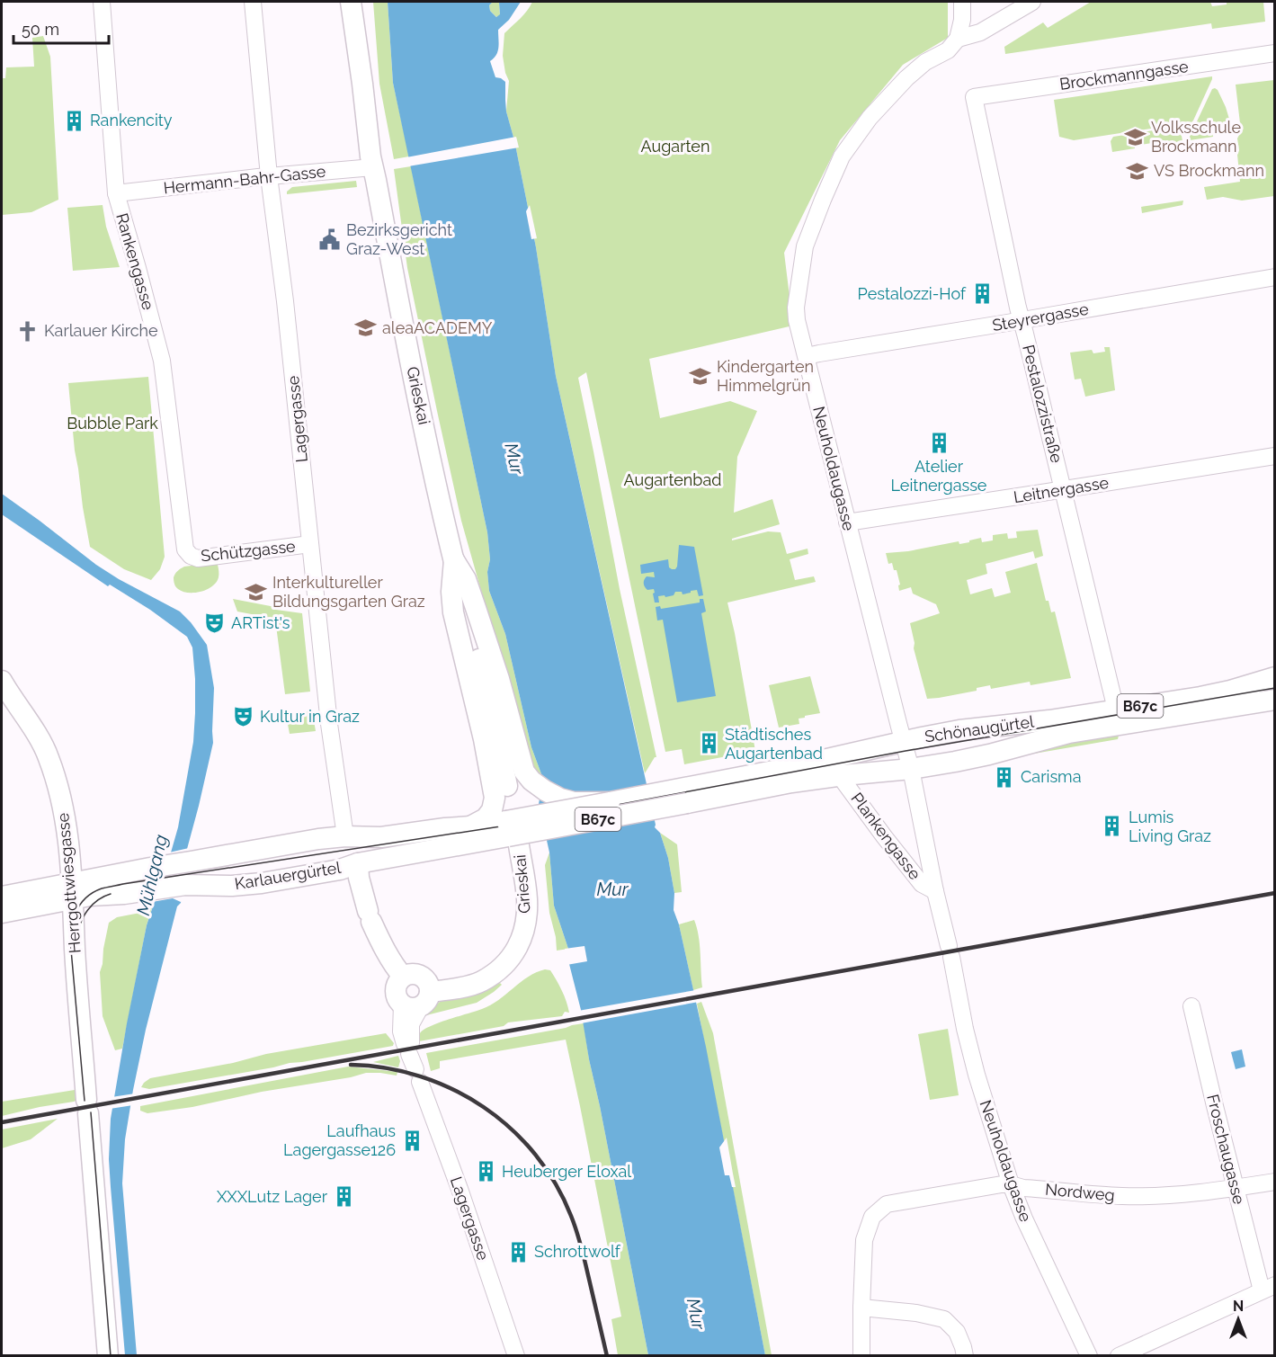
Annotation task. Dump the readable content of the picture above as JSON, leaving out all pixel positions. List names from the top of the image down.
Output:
{
  "streets": {
    "main road": [
      "Grieskai",
      "B67c",
      "Schönaugürtel",
      "Karlauergürtel",
      "Herrgottwiesgasse"
    ],
    "street": [
      "Brockmanngasse",
      "Hermann-Bahr-Gasse",
      "Rankengasse",
      "Steyrergasse",
      "Pestalozzistraße",
      "Lagergasse",
      "Neuholdaugasse",
      "Leitnergasse",
      "Schützgasse",
      "Plankengasse",
      "Froschaugasse",
      "Nordweg"
    ]
  },
  "crossings": [
    ["Brockmanngasse", "Pestalozzistraße"],
    ["Hermann-Bahr-Gasse", "Rankengasse"],
    ["Hermann-Bahr-Gasse", "Grieskai"],
    ["Hermann-Bahr-Gasse", "Lagergasse"],
    ["Rankengasse", "Schützgasse"],
    ["Steyrergasse", "Pestalozzistraße"],
    ["Steyrergasse", "Neuholdaugasse"],
    ["Grieskai", "Lagergasse"],
    ["Grieskai", "B67c"],
    ["Grieskai", "Karlauergürtel"],
    ["Pestalozzistraße", "Leitnergasse"],
    ["Pestalozzistraße", "Schönaugürtel"],
    ["Lagergasse", "Schützgasse"],
    ["Lagergasse", "Karlauergürtel"],
    ["Neuholdaugasse", "Leitnergasse"],
    ["Neuholdaugasse", "Schönaugürtel"],
    ["Neuholdaugasse", "Plankengasse"],
    ["Neuholdaugasse", "Nordweg"],
    ["B67c", "Schönaugürtel"],
    ["B67c", "Karlauergürtel"],
    ["Schönaugürtel", "Plankengasse"],
    ["Karlauergürtel", "Herrgottwiesgasse"],
    ["Froschaugasse", "Nordweg"]
  ],
  "water": ["Mur", "Mühlgang"],
  "parks": ["Augarten", "Bubble Park", "Augartenbad"],
  "places": {
    "building": [
      "Rankencity",
      "Pestalozzi-Hof",
      "Atelier Leitnergasse",
      "Städtisches Augartenbad",
      "Carisma",
      "Lumis Living Graz",
      "Laufhaus Lagergasse126",
      "Heuberger Eloxal",
      "XXXLutz Lager",
      "Schrottwolf"
    ],
    "school or university": [
      "Volksschule Brockmann",
      "VS Brockmann",
      "aleaACADEMY",
      "Kindergarten Himmelgrün",
      "Interkultureller Bildungsgarten Graz"
    ],
    "public building": ["Bezirksgericht Graz-West"],
    "church": ["Karlauer Kirche"],
    "theatre": ["ARTist's", "Kultur in Graz"]
  },
  "scale_bar": "50 m",
  "north": "top"
}
